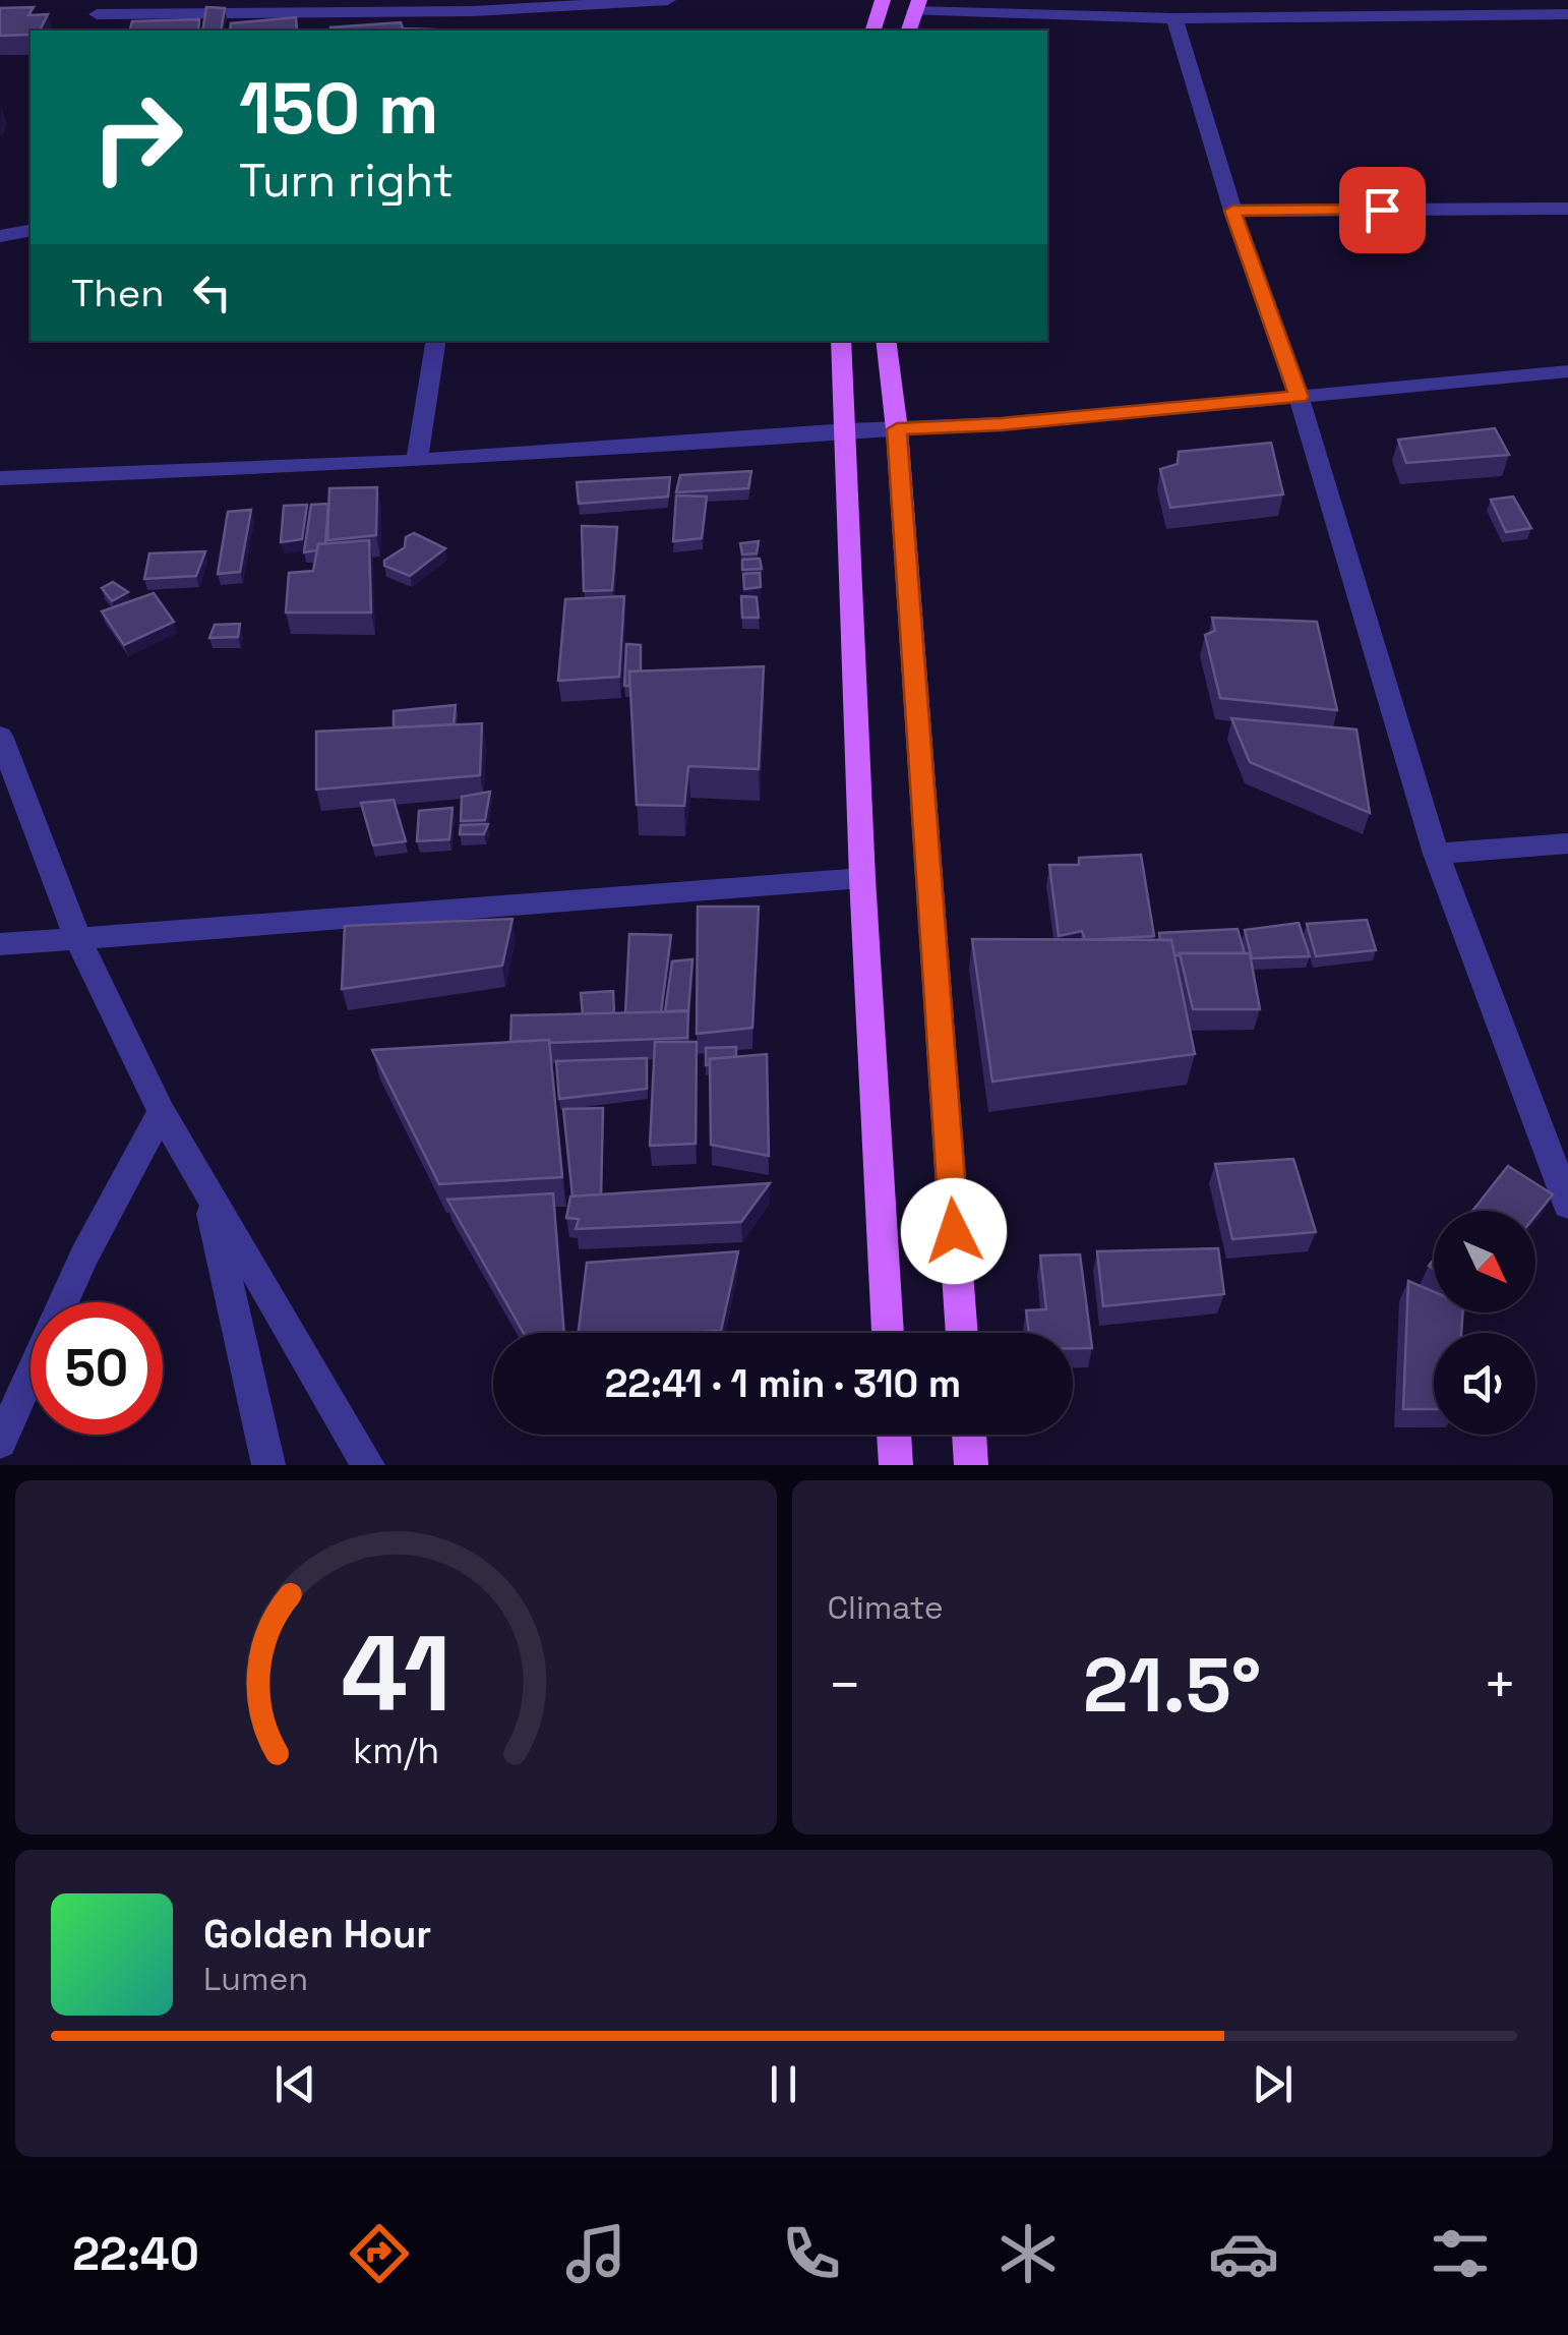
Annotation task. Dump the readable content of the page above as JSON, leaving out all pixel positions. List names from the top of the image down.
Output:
{
  "north": "bottom right",
  "page": {
    "turn": ["150 m", "Turn right"],
    "then": "Then",
    "limit": "50",
    "trip": "22:41 · 1 min · 310 m",
    "tile": "Climate",
    "heat": ["−", "21.5°", "+"],
    "song": ["Golden Hour", "Lumen"],
    "tabs": "22:40",
    "gauge": ["41", "km/h"]
  }
}
